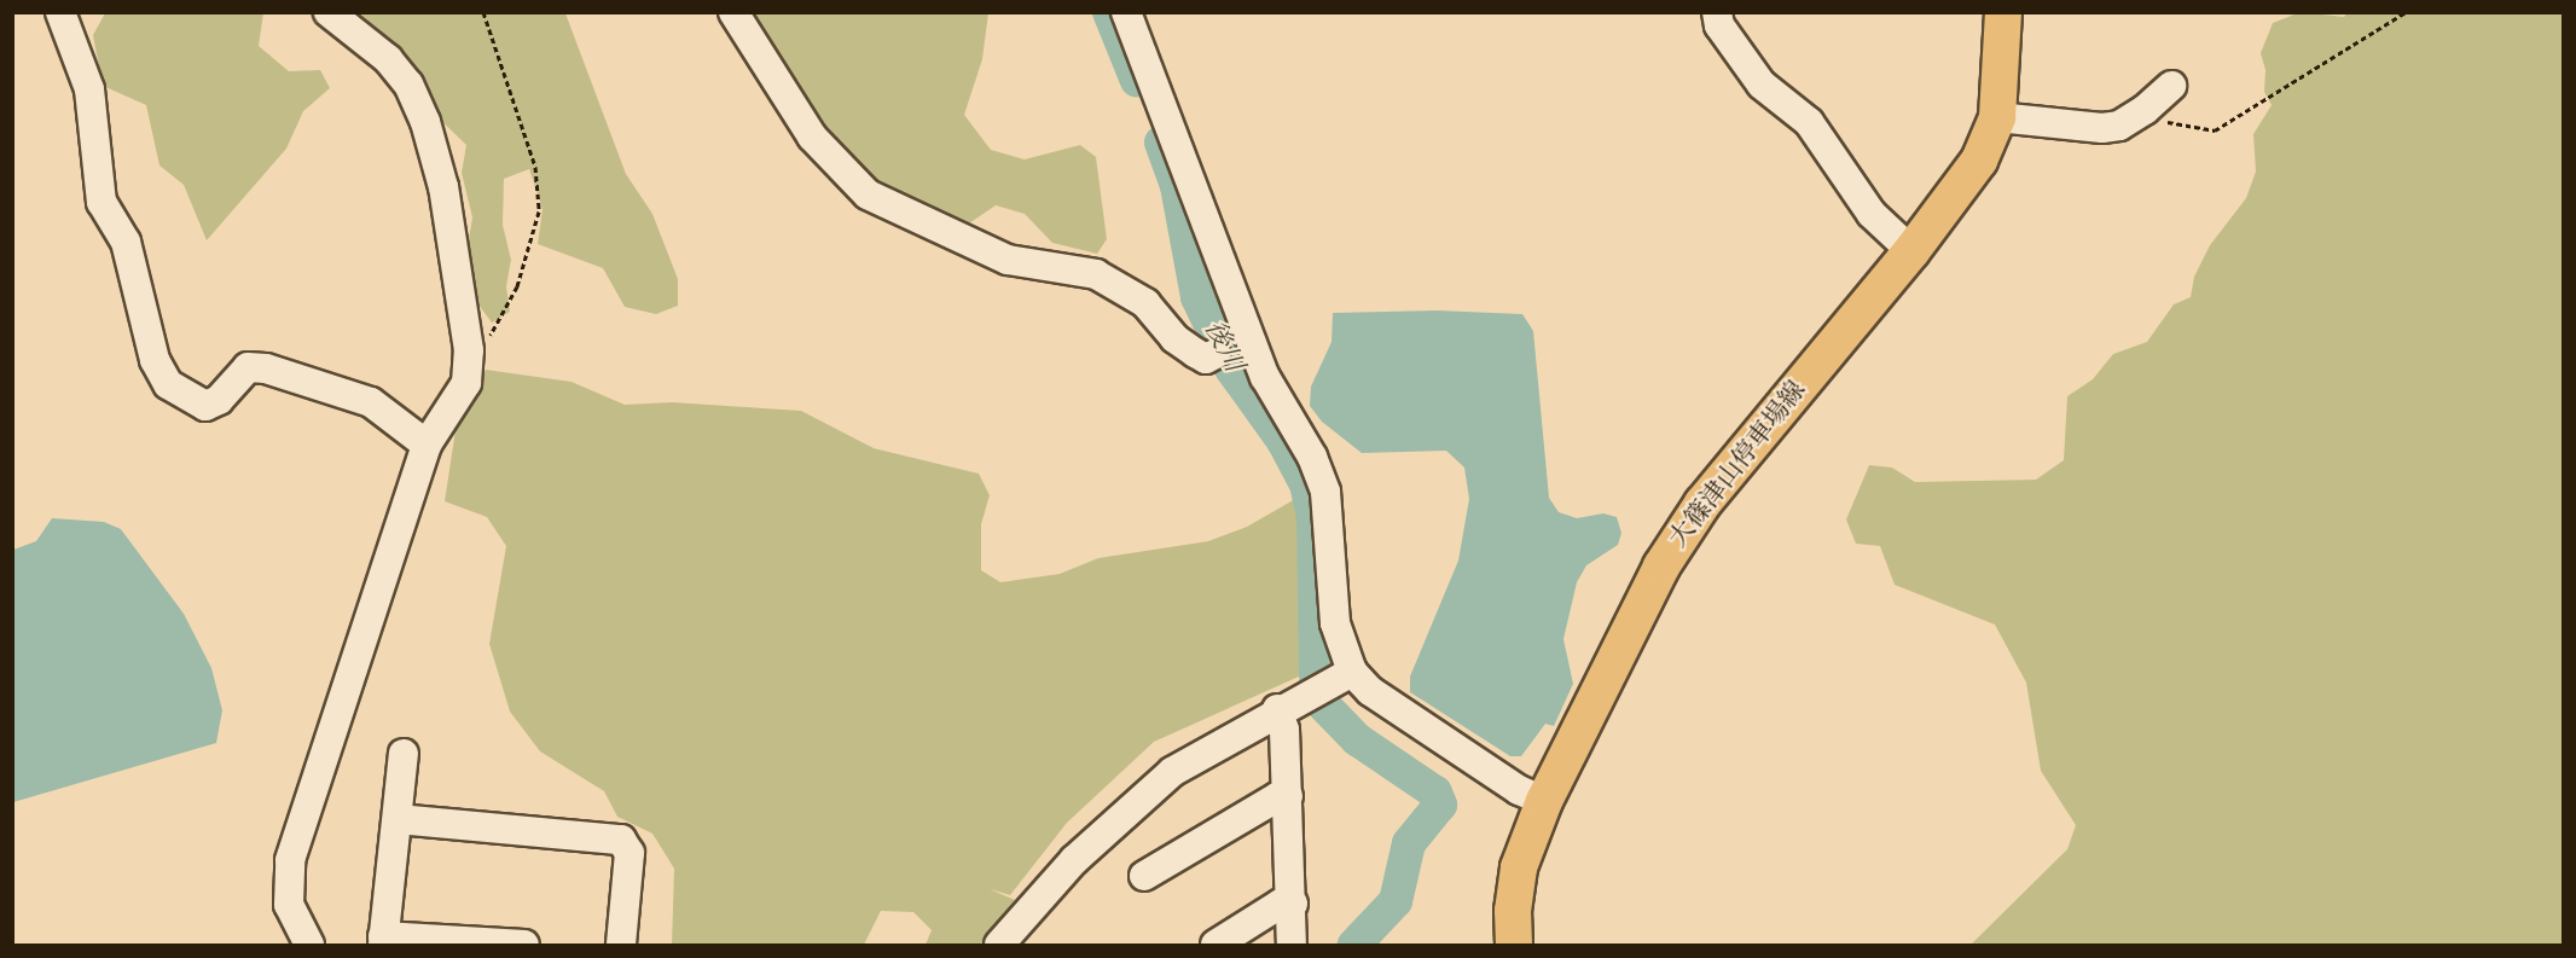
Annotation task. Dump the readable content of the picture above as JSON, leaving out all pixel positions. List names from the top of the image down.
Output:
{
  "streets": {
    "main road": ["大篠津山停車場線"]
  },
  "water": ["後川"]
}
